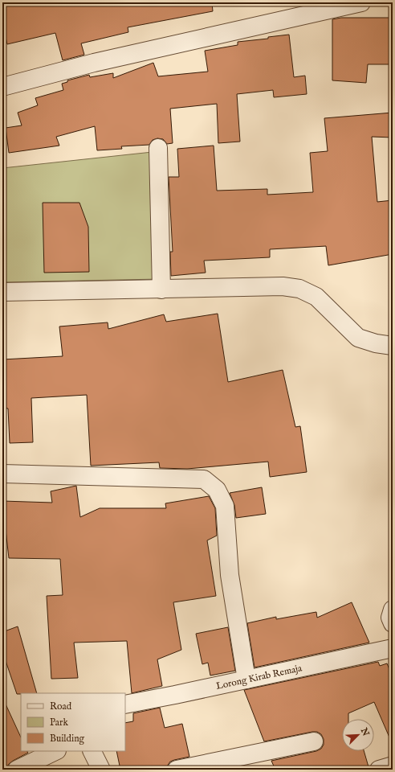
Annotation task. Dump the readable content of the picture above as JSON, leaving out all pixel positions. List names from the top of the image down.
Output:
{
  "streets": {
    "street": ["Lorong Kirab Remaja"]
  },
  "legend": ["Road", "Park", "Building"],
  "north": "top right"
}
